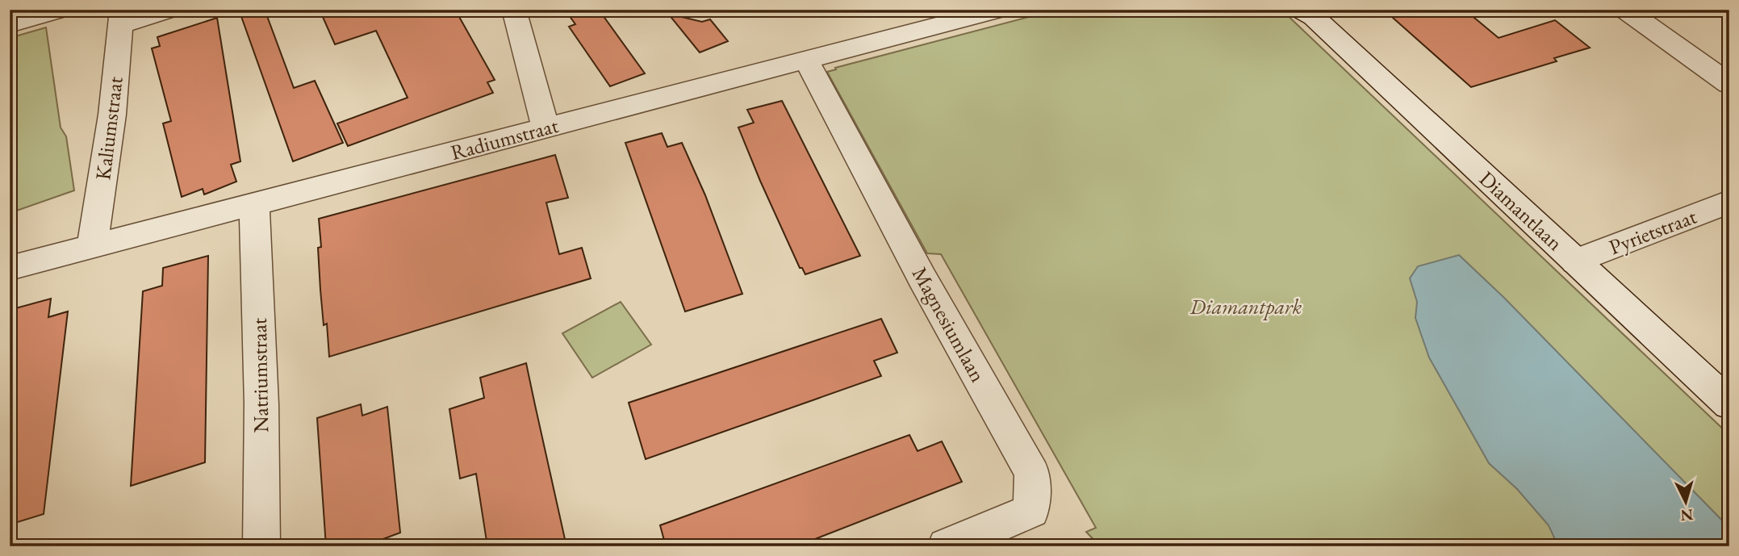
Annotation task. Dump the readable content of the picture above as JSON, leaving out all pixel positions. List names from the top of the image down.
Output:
{
  "streets": {
    "street": [
      "Kaliumstraat",
      "Radiumstraat",
      "Diamantlaan",
      "Pyrietstraat",
      "Magnesiumlaan",
      "Natriumstraat"
    ]
  },
  "crossings": [
    ["Kaliumstraat", "Radiumstraat"],
    ["Radiumstraat", "Magnesiumlaan"],
    ["Radiumstraat", "Natriumstraat"],
    ["Diamantlaan", "Pyrietstraat"]
  ],
  "parks": ["Diamantpark"],
  "north": "bottom"
}
